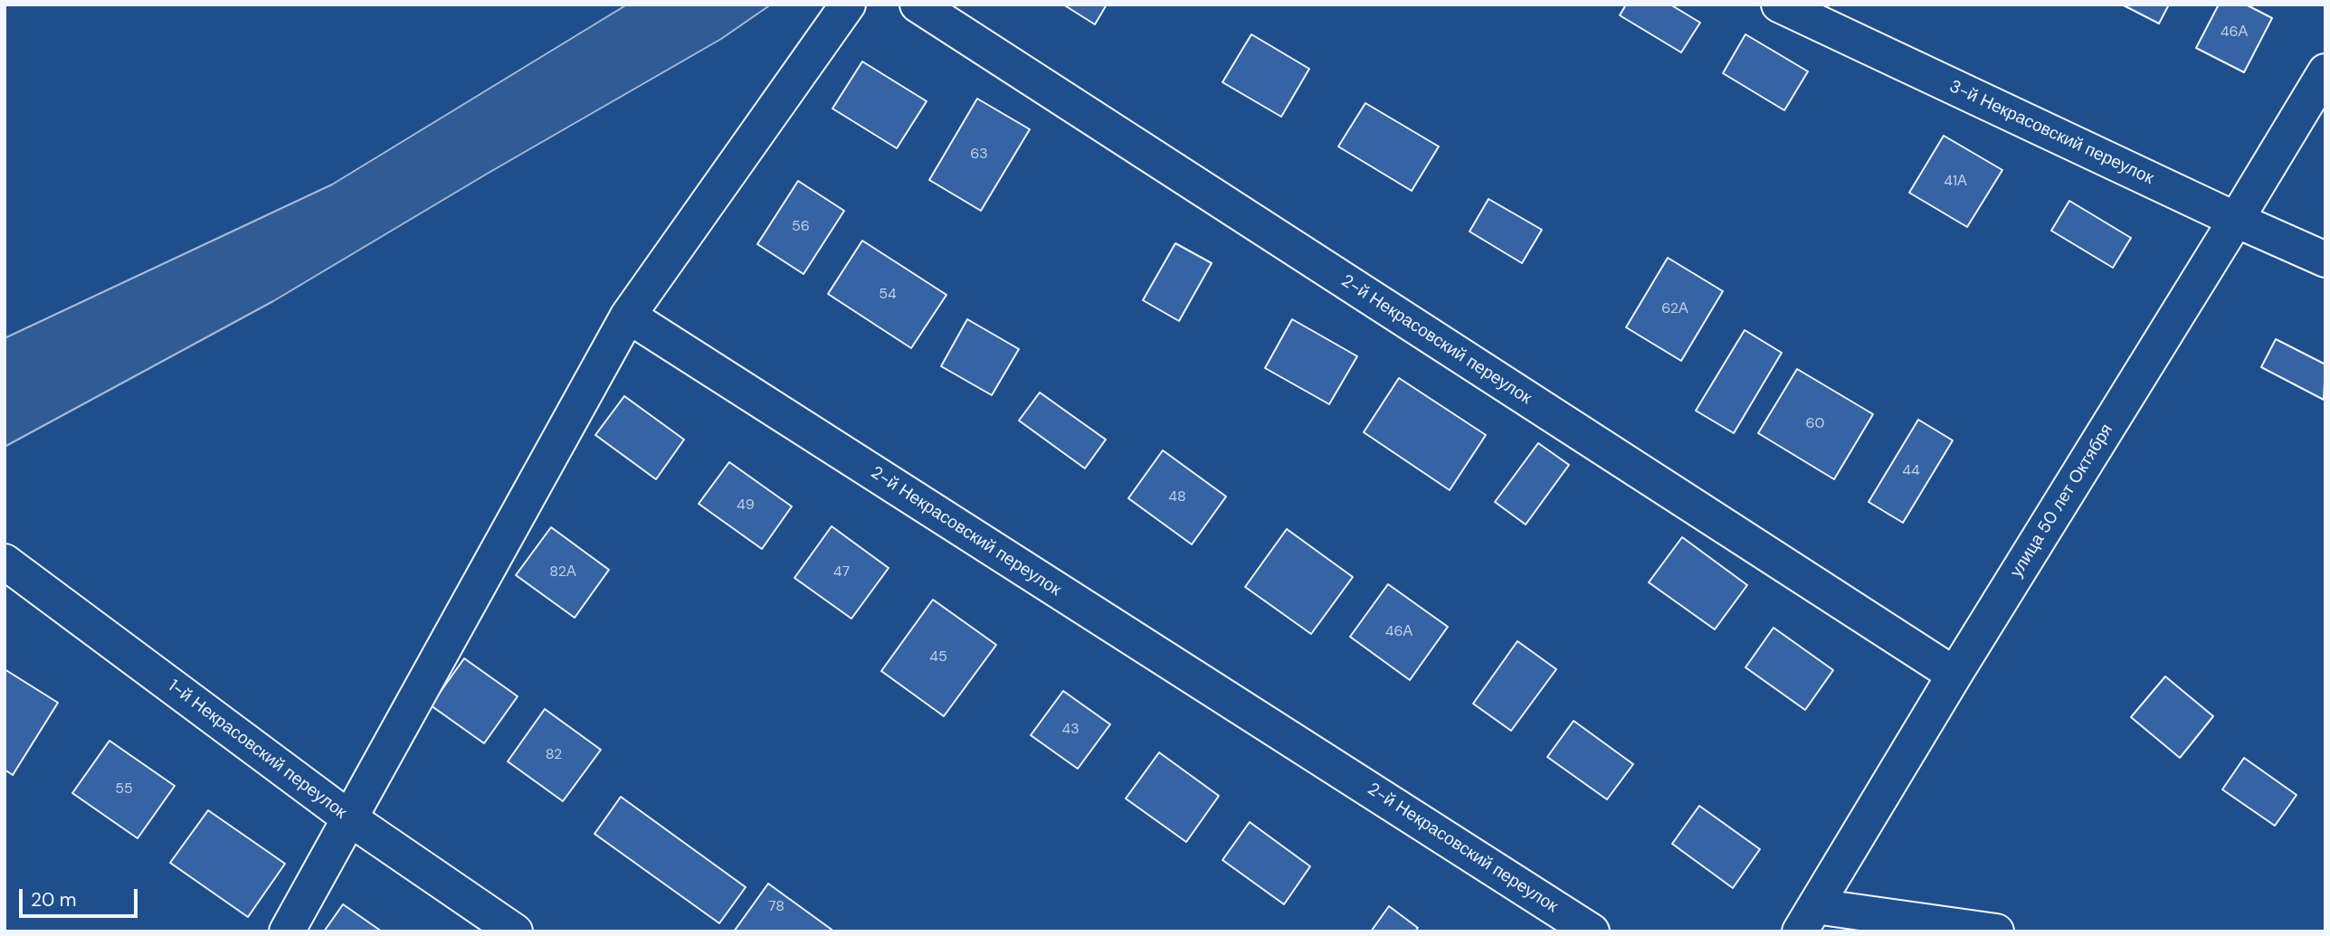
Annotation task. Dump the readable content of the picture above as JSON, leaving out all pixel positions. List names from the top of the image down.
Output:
{
  "streets": {
    "street": [
      "3-й Некрасовский переулок",
      "2-й Некрасовский переулок",
      "улица 50 лет Октября",
      "1-й Некрасовский переулок"
    ]
  },
  "crossings": [
    ["3-й Некрасовский переулок", "улица 50 лет Октября"],
    ["2-й Некрасовский переулок", "улица 50 лет Октября"]
  ],
  "house_numbers": [
    "46А",
    "63",
    "41А",
    "56",
    "54",
    "62А",
    "60",
    "44",
    "48",
    "49",
    "82А",
    "47",
    "46А",
    "45",
    "43",
    "82",
    "55",
    "78"
  ],
  "scale_bar": "20 m"
}
